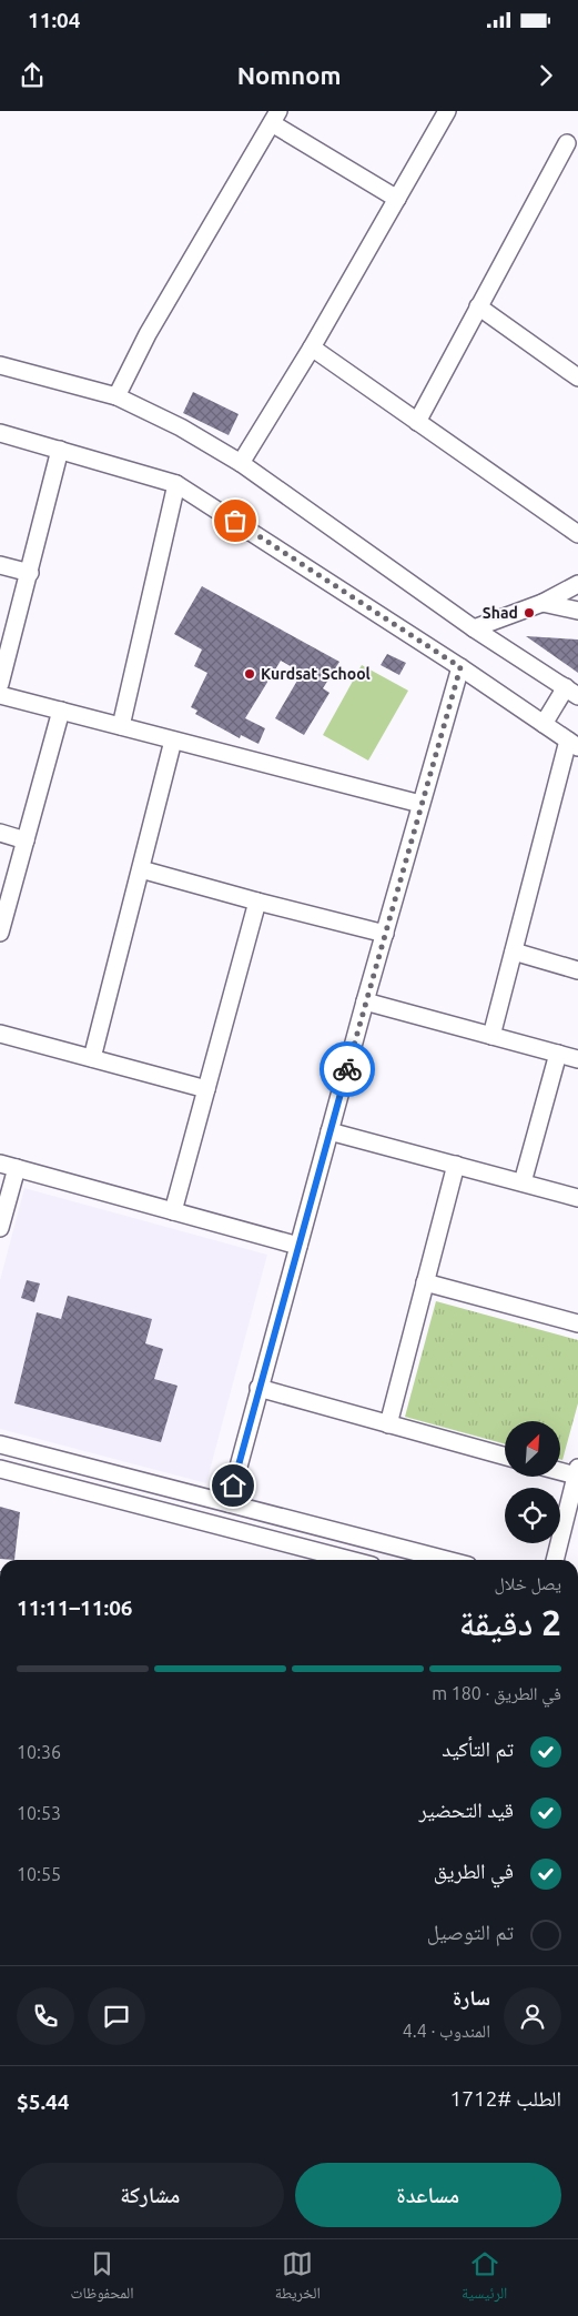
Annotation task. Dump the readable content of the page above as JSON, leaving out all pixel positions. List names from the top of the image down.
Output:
{
  "places": ["Shad", "Kurdsat School"],
  "north": "top right",
  "page": {
    "status": "11:04",
    "header": "Nomnom",
    "heading": ["2 دقيقة", "يصل خلال", "11:06–11:11"],
    "panel": [
      "سارة",
      "المندوب · 4.4",
      "الطلب #1712",
      "$5.44"
    ],
    "bar": "في الطريق · 180 m",
    "list": [
      ["تم التأكيد", "10:36"],
      ["قيد التحضير", "10:53"],
      ["في الطريق", "10:55"],
      "تم التوصيل"
    ],
    "buttons": ["مساعدة", "مشاركة"],
    "tabs": ["الرئيسية", "الخريطة", "المحفوظات"]
  }
}
